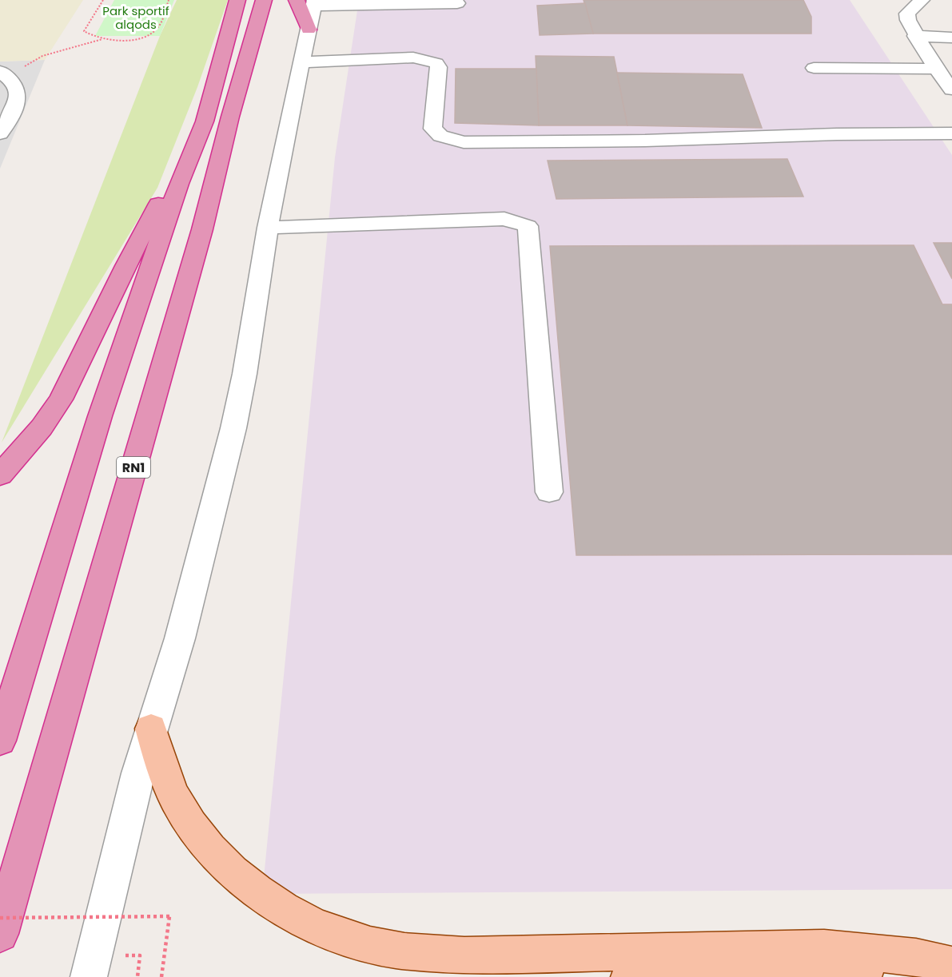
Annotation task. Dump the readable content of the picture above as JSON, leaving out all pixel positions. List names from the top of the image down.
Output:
{
  "streets": {
    "highway": ["RN1"]
  },
  "parks": ["Park sportif alqods"]
}
